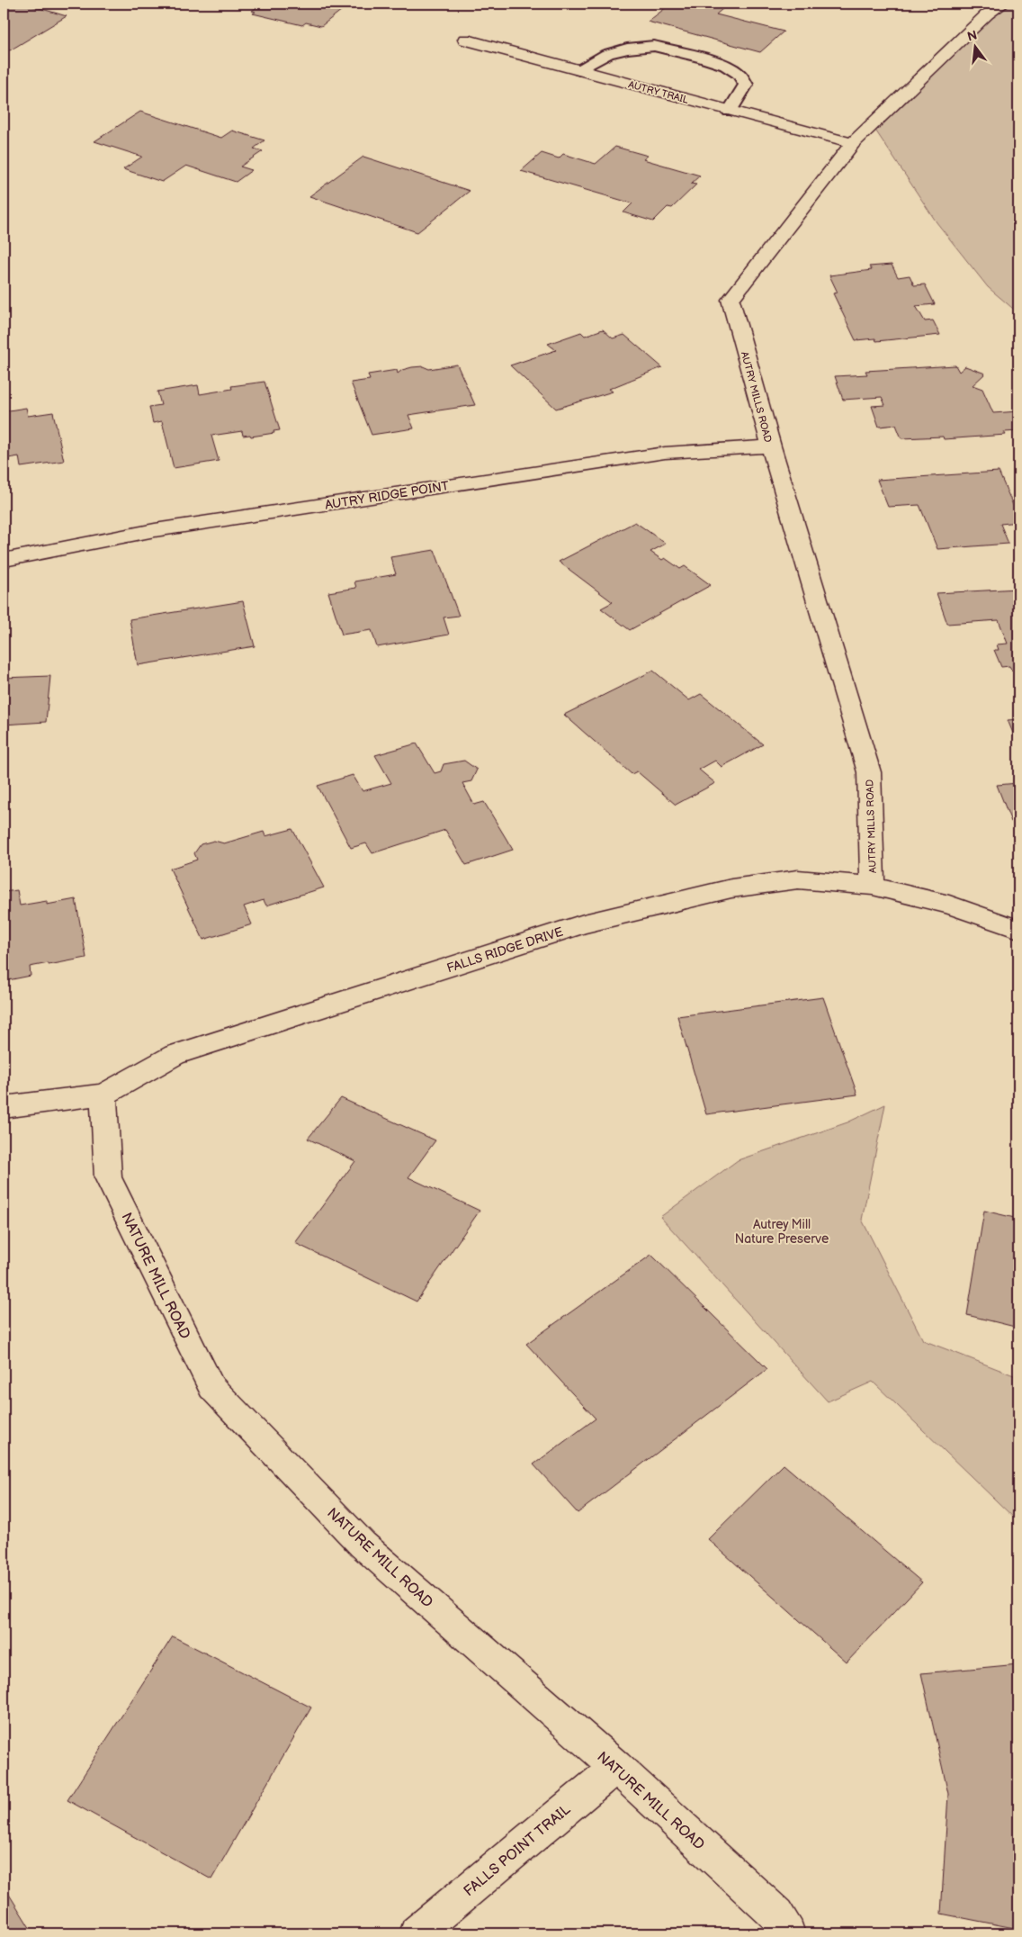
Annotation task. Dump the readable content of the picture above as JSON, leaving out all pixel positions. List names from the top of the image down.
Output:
{
  "streets": {
    "street": [
      "AUTRY TRAIL",
      "AUTRY MILLS ROAD",
      "AUTRY RIDGE POINT",
      "FALLS RIDGE DRIVE",
      "NATURE MILL ROAD",
      "FALLS POINT TRAIL"
    ]
  },
  "crossings": [
    ["AUTRY TRAIL", "AUTRY MILLS ROAD"],
    ["AUTRY MILLS ROAD", "AUTRY RIDGE POINT"],
    ["AUTRY MILLS ROAD", "FALLS RIDGE DRIVE"],
    ["FALLS RIDGE DRIVE", "NATURE MILL ROAD"],
    ["NATURE MILL ROAD", "FALLS POINT TRAIL"]
  ],
  "parks": ["Autrey Mill Nature Preserve"],
  "north": "top"
}
